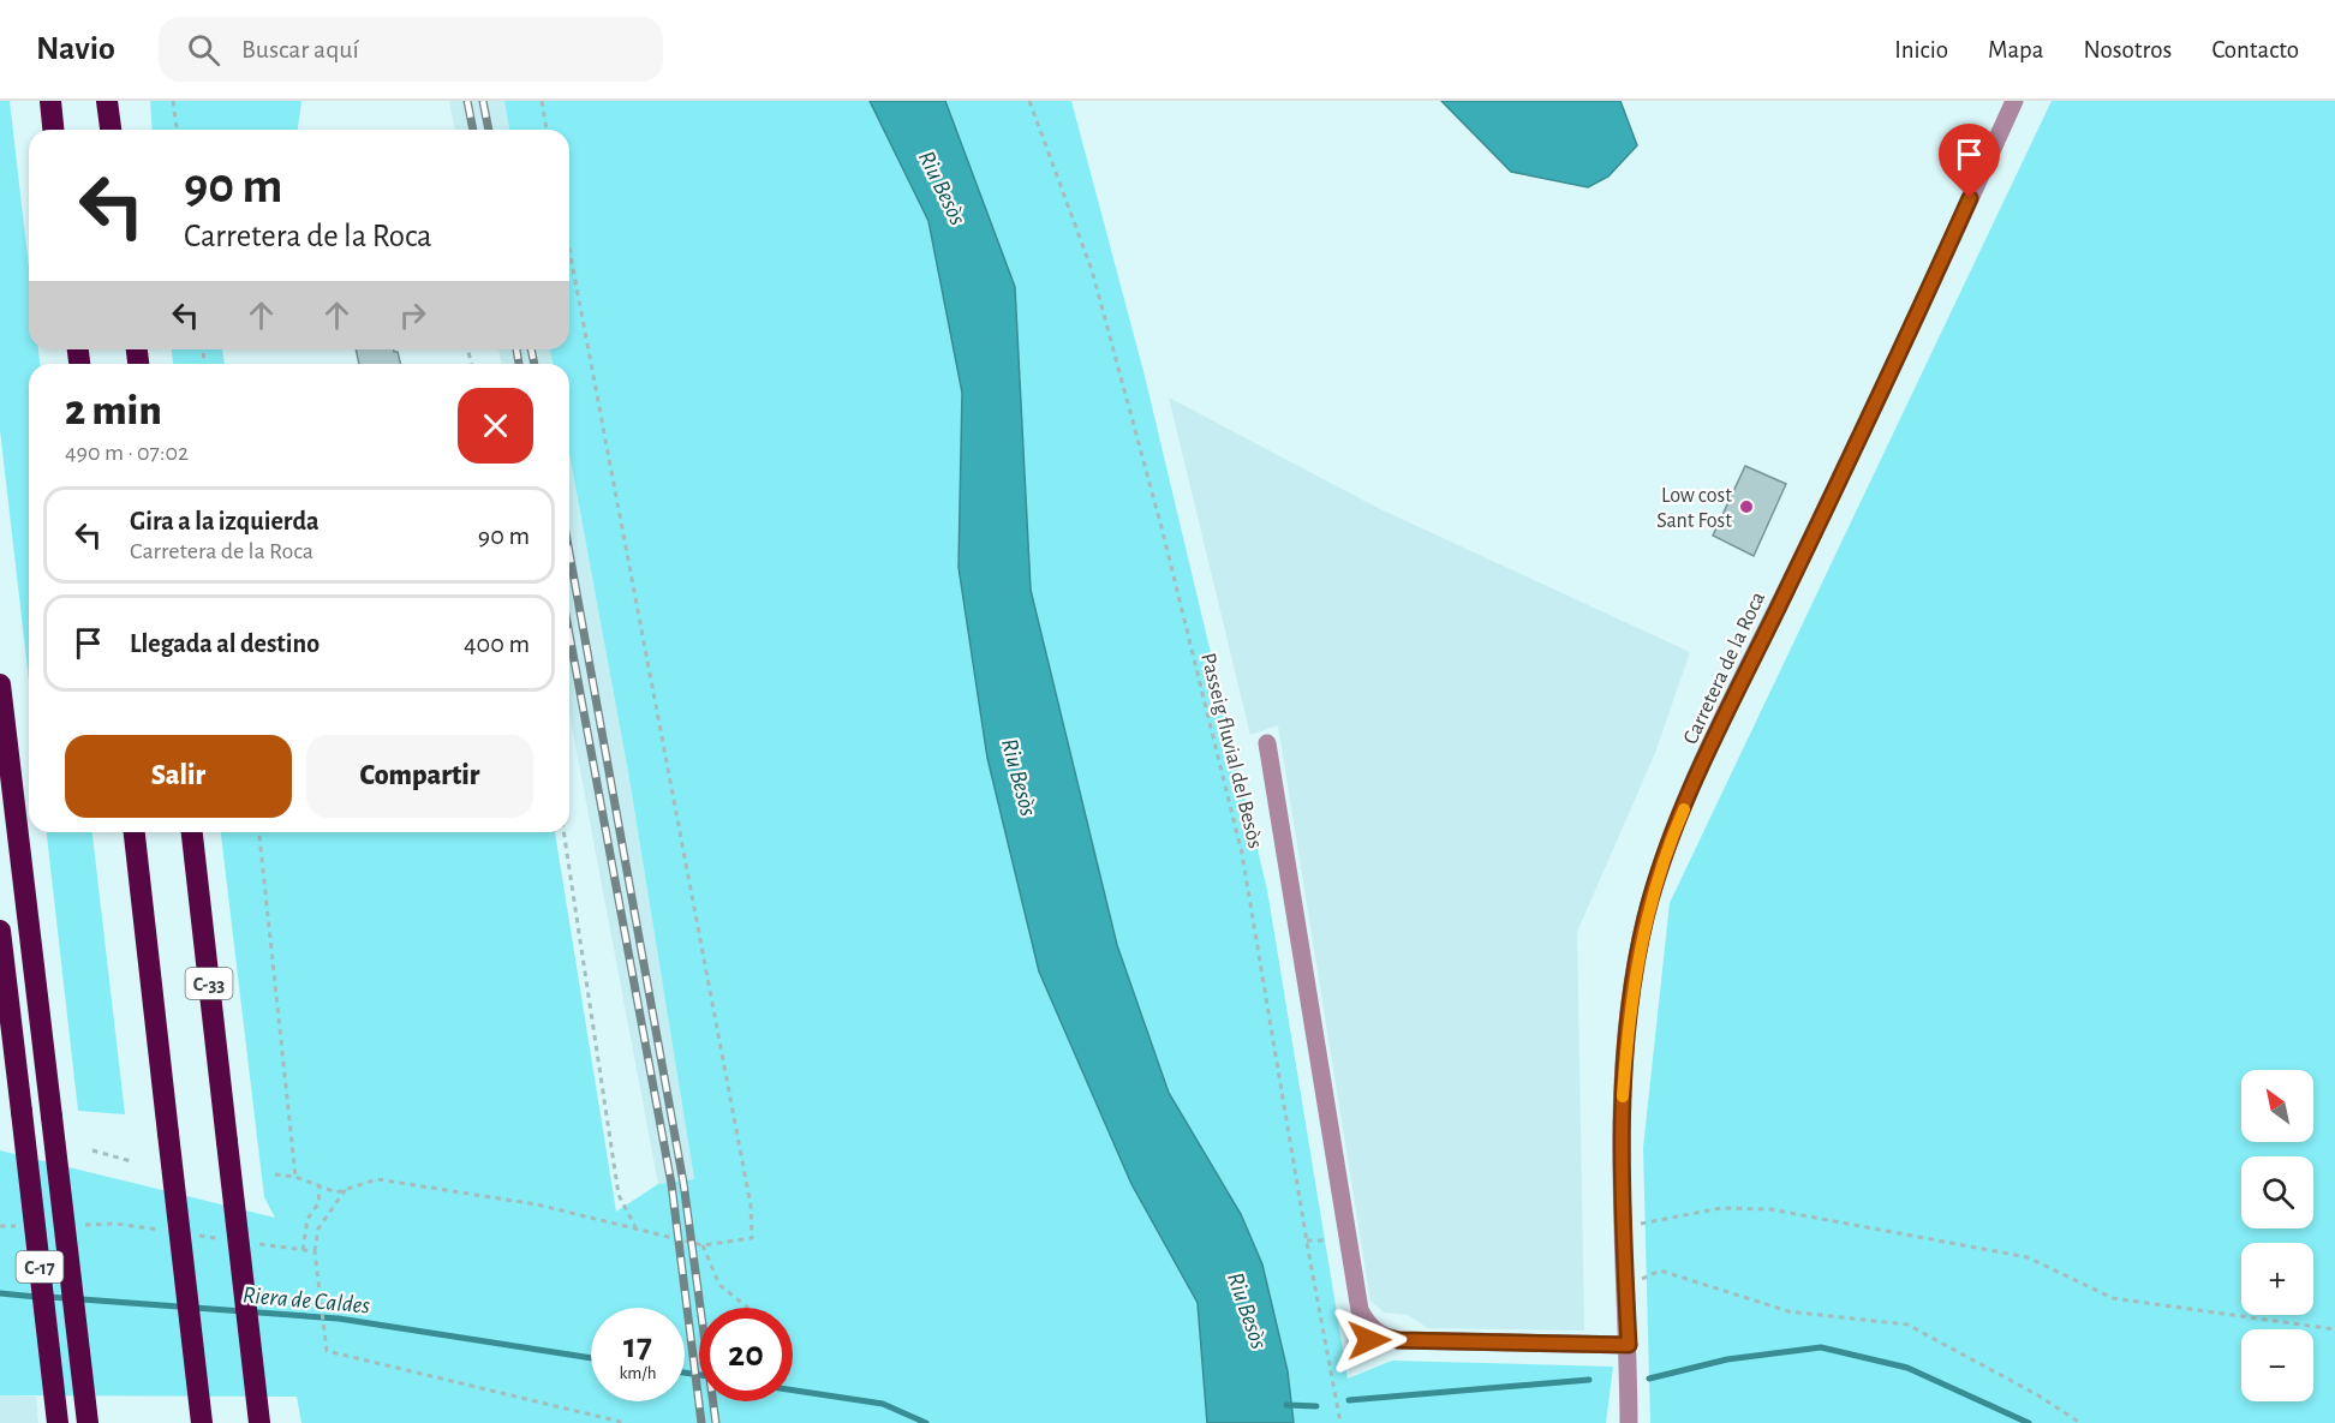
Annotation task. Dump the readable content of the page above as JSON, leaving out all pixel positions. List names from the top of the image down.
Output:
{
  "streets": {
    "highway": ["C-33", "C-17"],
    "street": ["Carretera de la Roca"],
    "path": ["Passeig fluvial del Besòs"]
  },
  "water": ["Riu Besòs", "Riera de Caldes"],
  "places": ["Low cost Sant Fost"],
  "north": "top left",
  "page": {
    "header": "Navio",
    "search": "Buscar aquí",
    "nav": [
      "Inicio",
      "Mapa",
      "Nosotros",
      "Contacto"
    ],
    "turn": ["90 m", "Carretera de la Roca"],
    "heading": ["2 min", "490 m · 07:02"],
    "list": [
      {
        "name": "Gira a la izquierda",
        "note": "Carretera de la Roca",
        "value": "90 m"
      },
      {
        "name": "Llegada al destino",
        "value": "400 m"
      }
    ],
    "buttons": ["Salir", "Compartir"],
    "map_buttons": ["+", "−"],
    "speed": "17 km/h",
    "limit": "20"
  }
}
